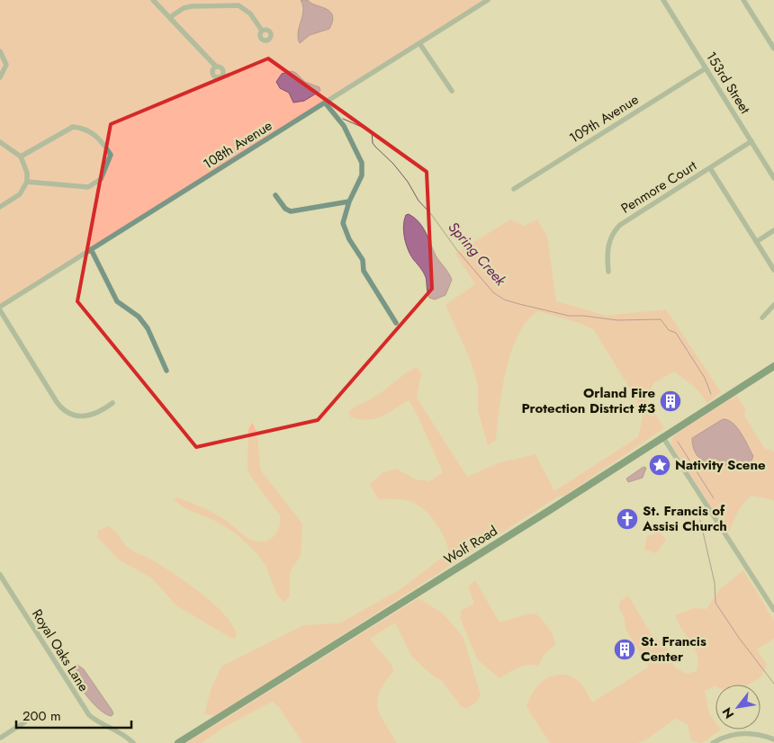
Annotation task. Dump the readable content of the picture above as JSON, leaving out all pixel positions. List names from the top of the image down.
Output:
{
  "streets": {
    "main road": ["Wolf Road"],
    "street": [
      "153rd Street",
      "109th Avenue",
      "108th Avenue",
      "Penmore Court",
      "Royal Oaks Lane"
    ]
  },
  "crossings": [
    ["153rd Street", "109th Avenue"],
    ["153rd Street", "Penmore Court"]
  ],
  "water": ["Spring Creek"],
  "places": {
    "building": ["Orland Fire Protection District #3", "St. Francis Center"],
    "place": ["Nativity Scene"],
    "church": ["St. Francis of Assisi Church"]
  },
  "scale_bar": "200 m",
  "north": "bottom left"
}
